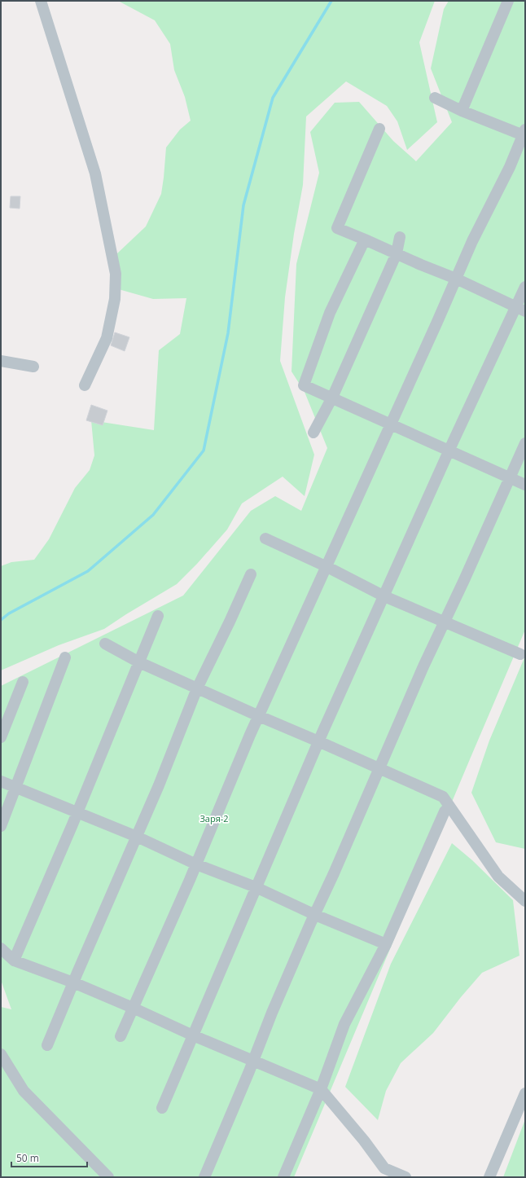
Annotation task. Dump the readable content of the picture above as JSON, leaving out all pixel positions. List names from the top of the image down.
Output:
{
  "parks": ["Заря-2"],
  "scale_bar": "50 m"
}
